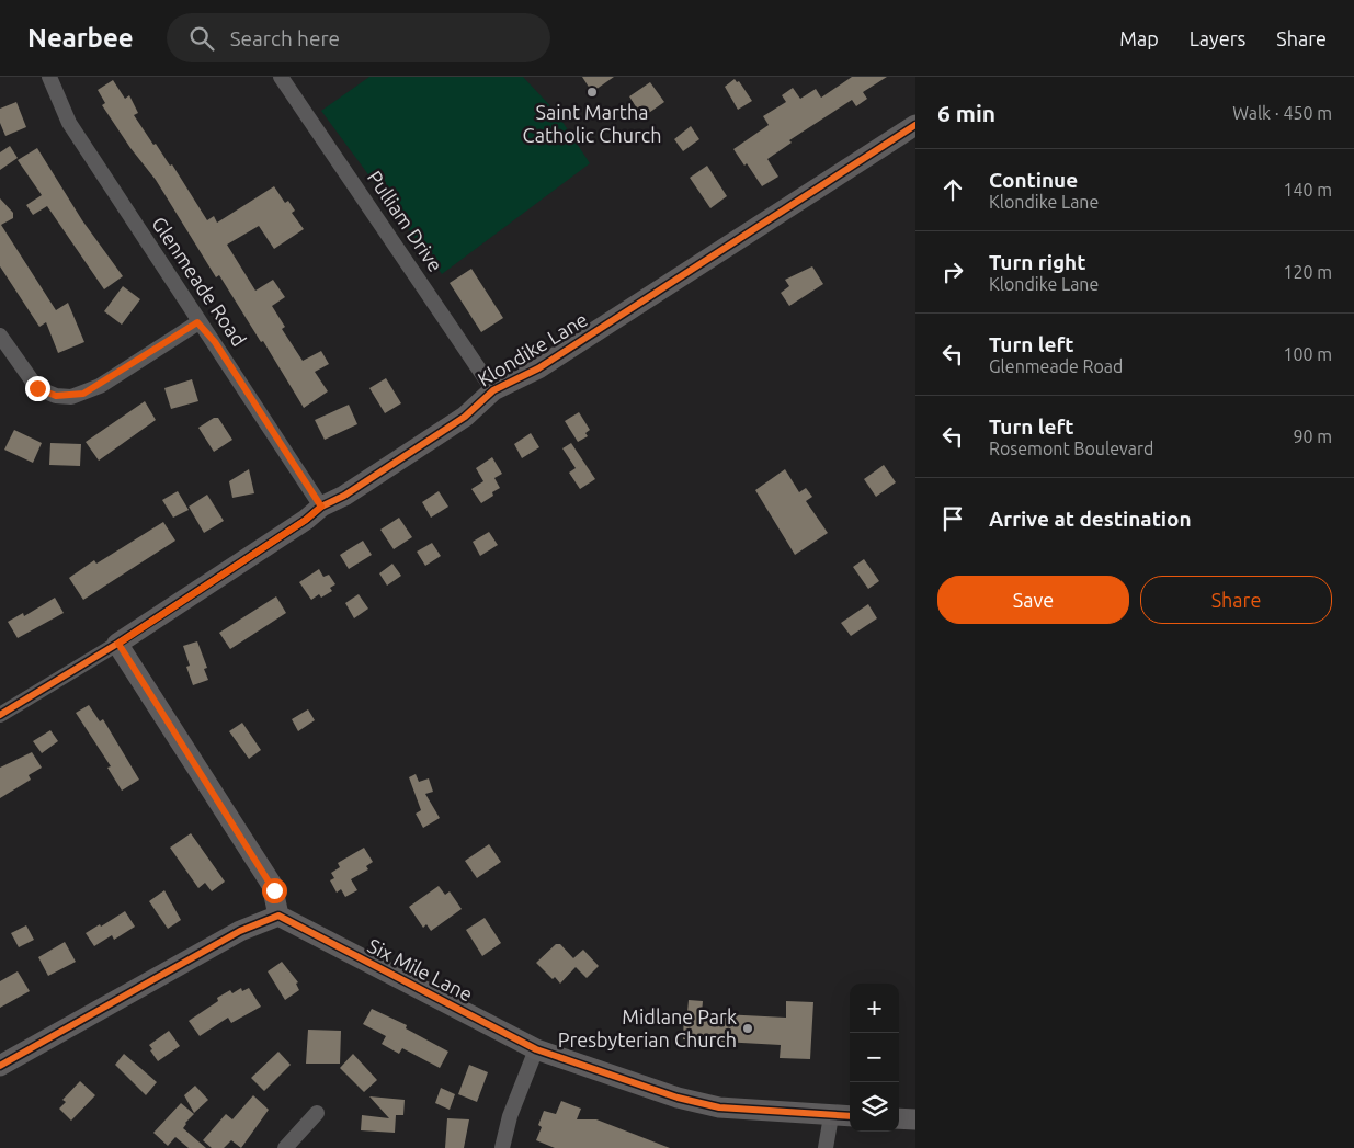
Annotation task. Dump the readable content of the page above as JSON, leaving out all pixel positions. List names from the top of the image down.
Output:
{
  "streets": {
    "street": [
      "Pulliam Drive",
      "Glenmeade Road",
      "Klondike Lane",
      "Six Mile Lane"
    ]
  },
  "crossings": [
    ["Pulliam Drive", "Klondike Lane"],
    ["Glenmeade Road", "Klondike Lane"]
  ],
  "places": ["Saint Martha Catholic Church", "Midlane Park Presbyterian Church"],
  "page": {
    "header": "Nearbee",
    "search": "Search here",
    "nav": ["Map", "Layers", "Share"],
    "heading": ["6 min", "Walk · 450 m"],
    "list": [
      ["Continue", "Klondike Lane", "140 m"],
      ["Turn right", "Klondike Lane", "120 m"],
      ["Turn left", "Glenmeade Road", "100 m"],
      ["Turn left", "Rosemont Boulevard", "90 m"],
      "Arrive at destination"
    ],
    "buttons": ["Save", "Share"],
    "map_buttons": ["+", "−"]
  }
}
